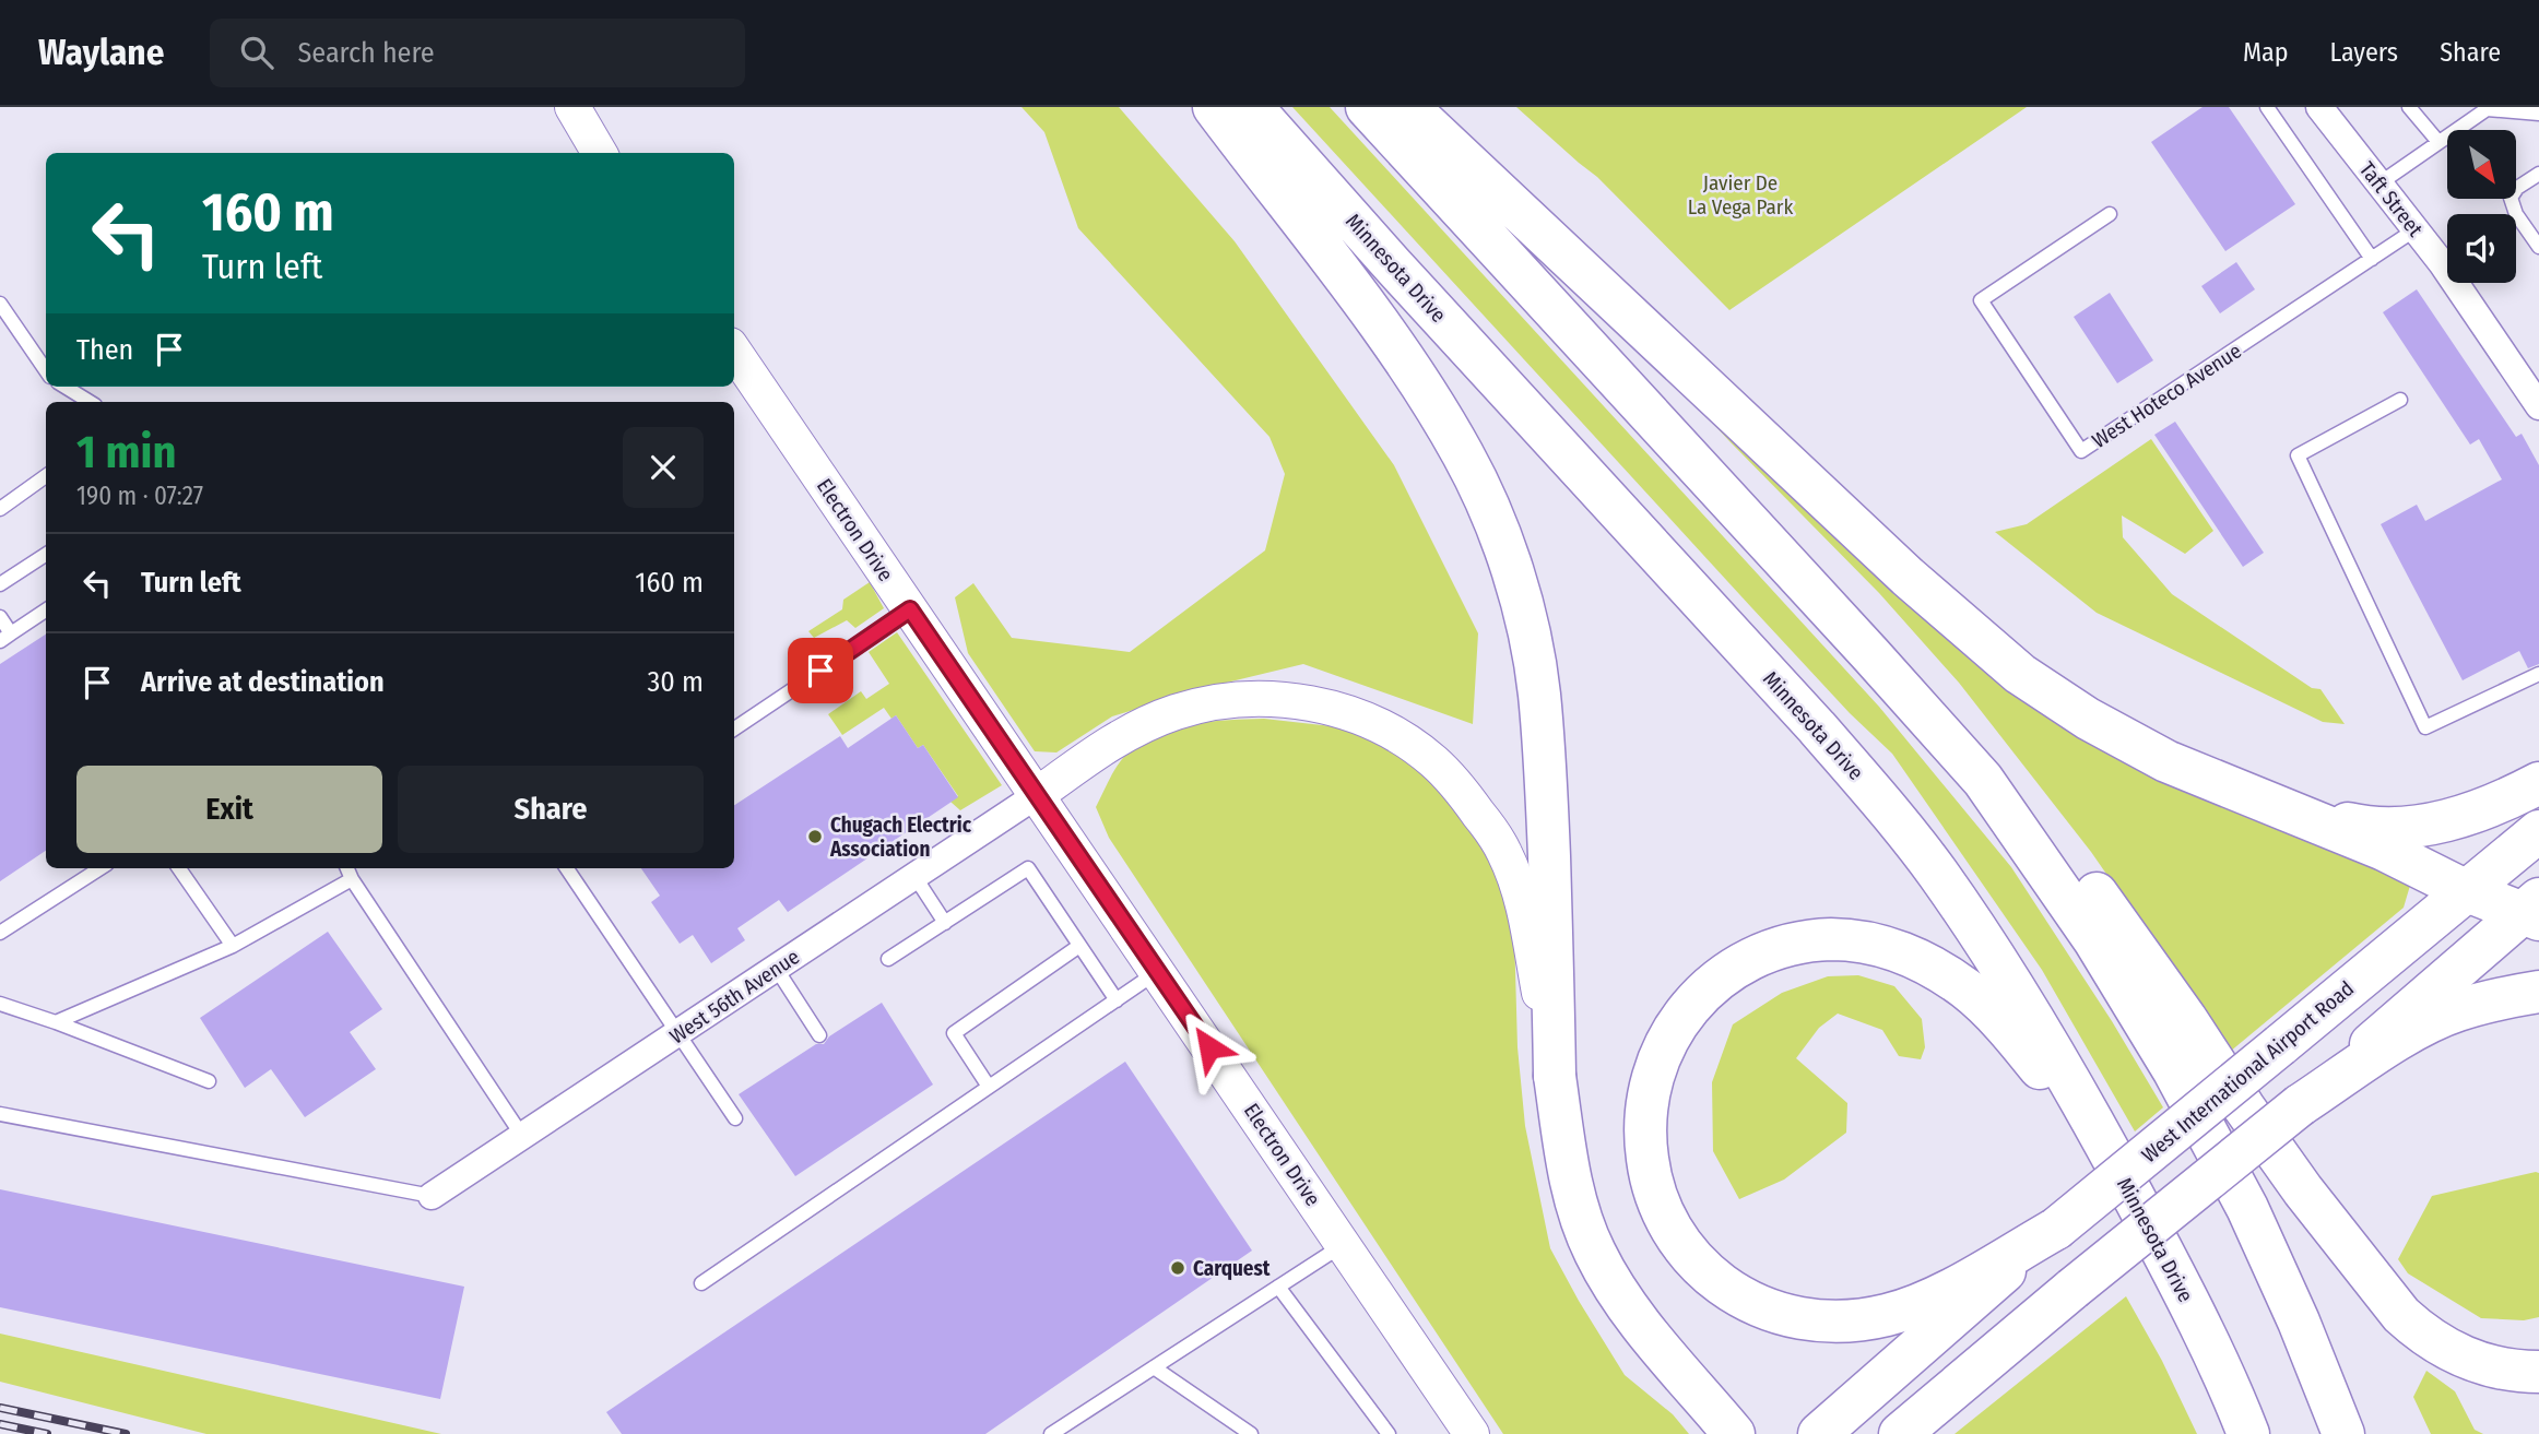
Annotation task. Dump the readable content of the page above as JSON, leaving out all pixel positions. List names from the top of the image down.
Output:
{
  "streets": {
    "main road": ["Minnesota Drive", "West International Airport Road"],
    "street": ["Taft Street", "Electron Drive", "West 56th Avenue"],
    "lane": ["West Hoteco Avenue"]
  },
  "crossings": [
    ["Taft Street", "West Hoteco Avenue"],
    ["Electron Drive", "West 56th Avenue"]
  ],
  "parks": ["Javier De La Vega Park"],
  "places": ["Chugach Electric Association", "Carquest"],
  "north": "bottom right",
  "page": {
    "header": "Waylane",
    "search": "Search here",
    "nav": ["Map", "Layers", "Share"],
    "turn": ["160 m", "Turn left"],
    "then": "Then",
    "heading": ["1 min", "190 m · 07:27"],
    "list": [
      {
        "name": "Turn left",
        "value": "160 m"
      },
      {
        "name": "Arrive at destination",
        "value": "30 m"
      }
    ],
    "buttons": ["Exit", "Share"]
  }
}
